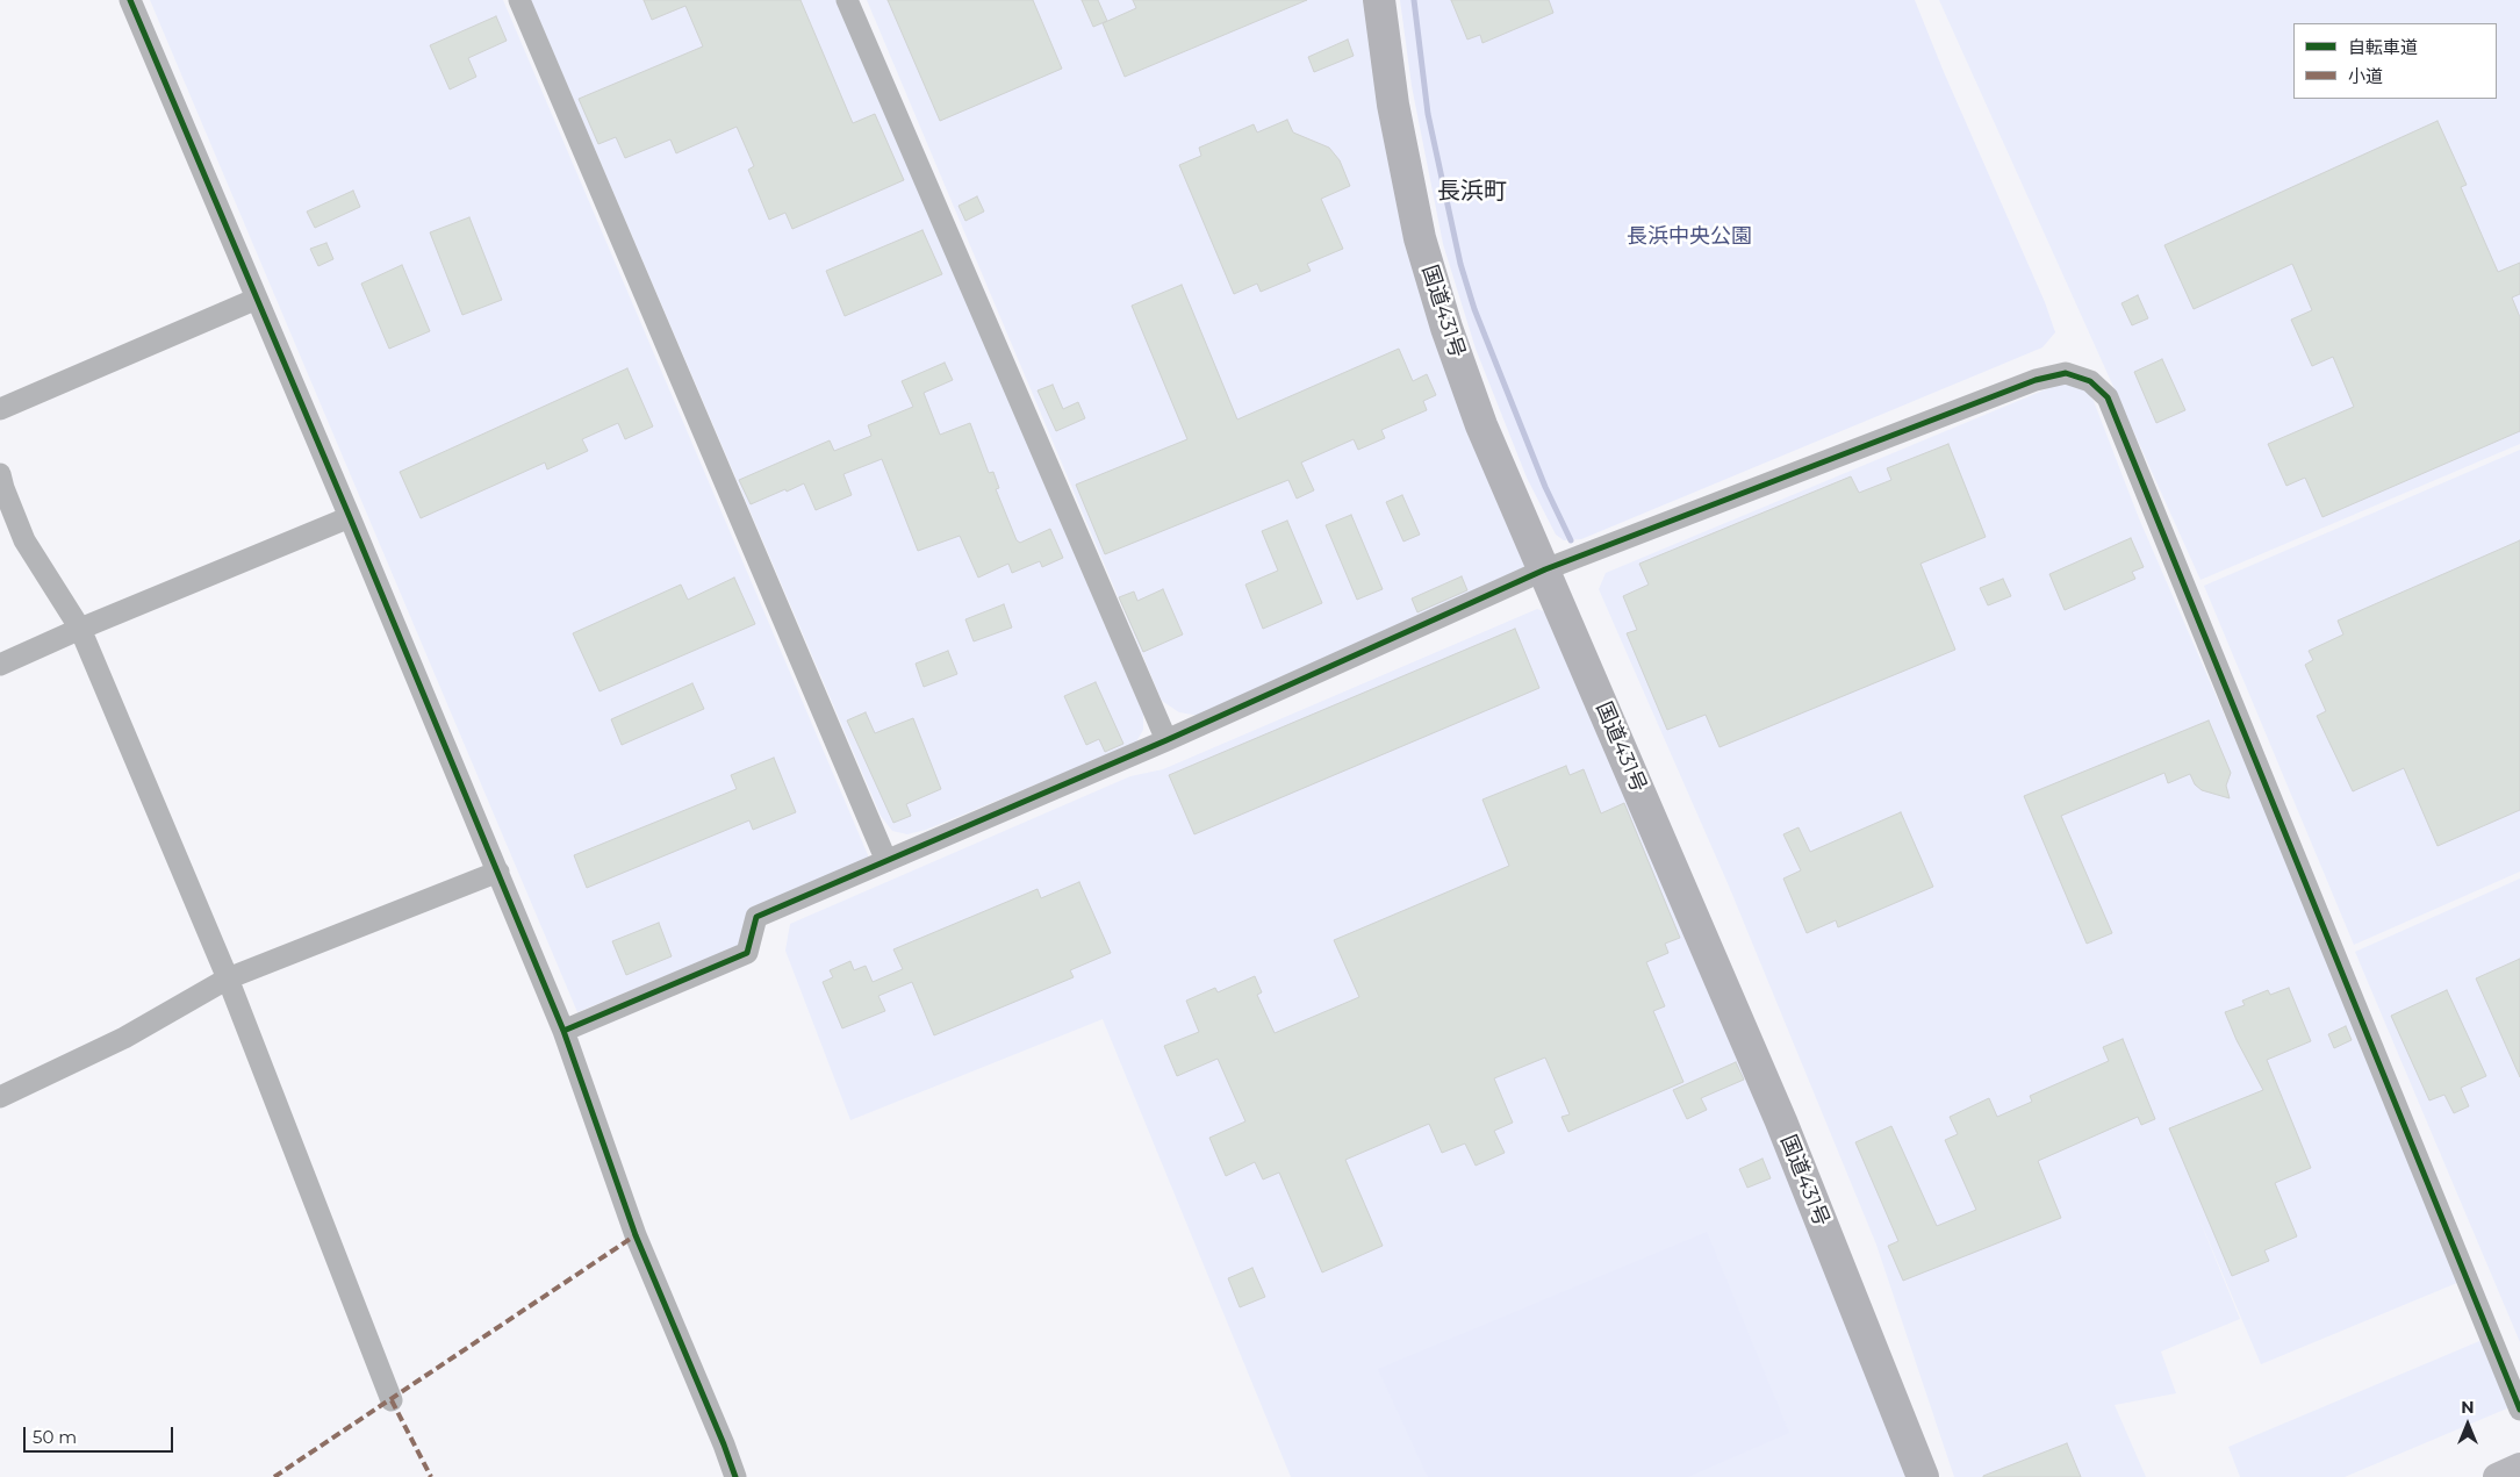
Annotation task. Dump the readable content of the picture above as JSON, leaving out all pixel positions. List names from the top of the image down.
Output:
{
  "streets": {
    "highway": ["国道431号"]
  },
  "districts": ["長浜町"],
  "parks": ["長浜中央公園"],
  "legend": ["自転車道", "小道"],
  "scale_bar": "50 m",
  "north": "top"
}
